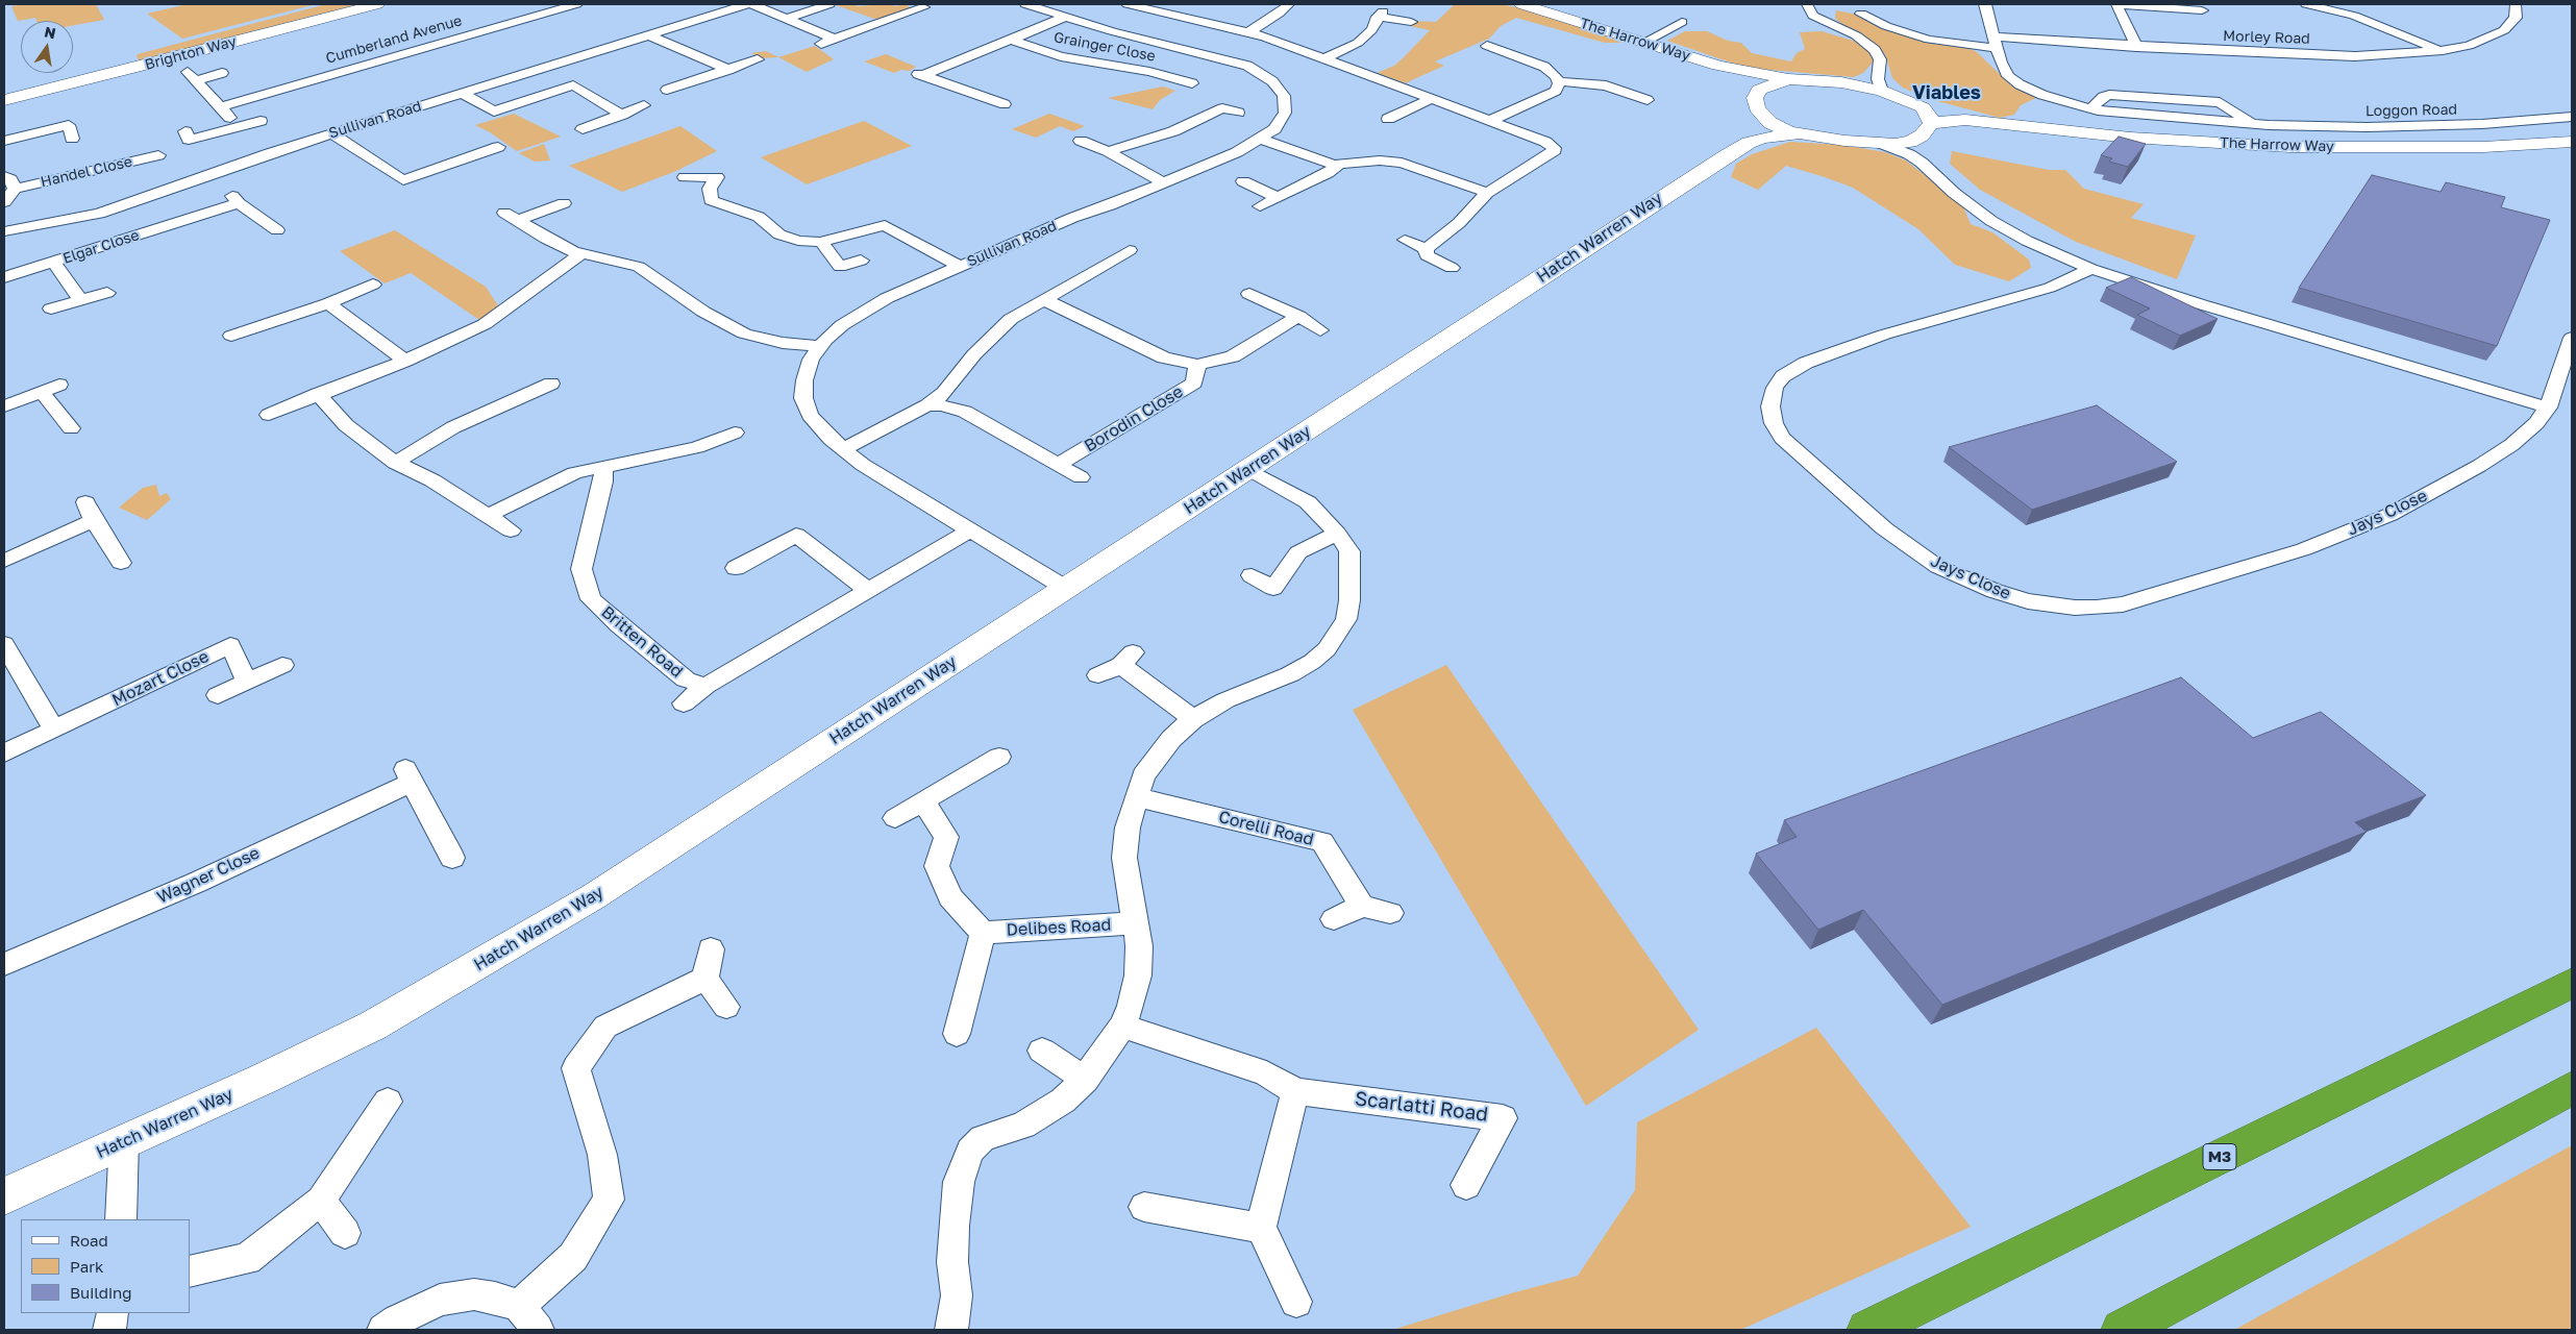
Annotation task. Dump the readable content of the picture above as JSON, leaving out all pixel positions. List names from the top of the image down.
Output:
{
  "streets": {
    "highway": ["M3"],
    "street": [
      "Morley Road",
      "Cumberland Avenue",
      "The Harrow Way",
      "Grainger Close",
      "Brighton Way",
      "Loggon Road",
      "Sullivan Road",
      "Handel Close",
      "Hatch Warren Way",
      "Elgar Close",
      "Borodin Close",
      "Jays Close",
      "Britten Road",
      "Mozart Close",
      "Corelli Road",
      "Wagner Close",
      "Delibes Road",
      "Scarlatti Road"
    ]
  },
  "crossings": [
    ["Morley Road", "Loggon Road"],
    ["Grainger Close", "Sullivan Road"],
    ["Sullivan Road", "Hatch Warren Way"],
    ["Sullivan Road", "Elgar Close"],
    ["Sullivan Road", "Britten Road"]
  ],
  "districts": ["Viables"],
  "legend": ["Road", "Park", "Building"],
  "north": "top"
}
